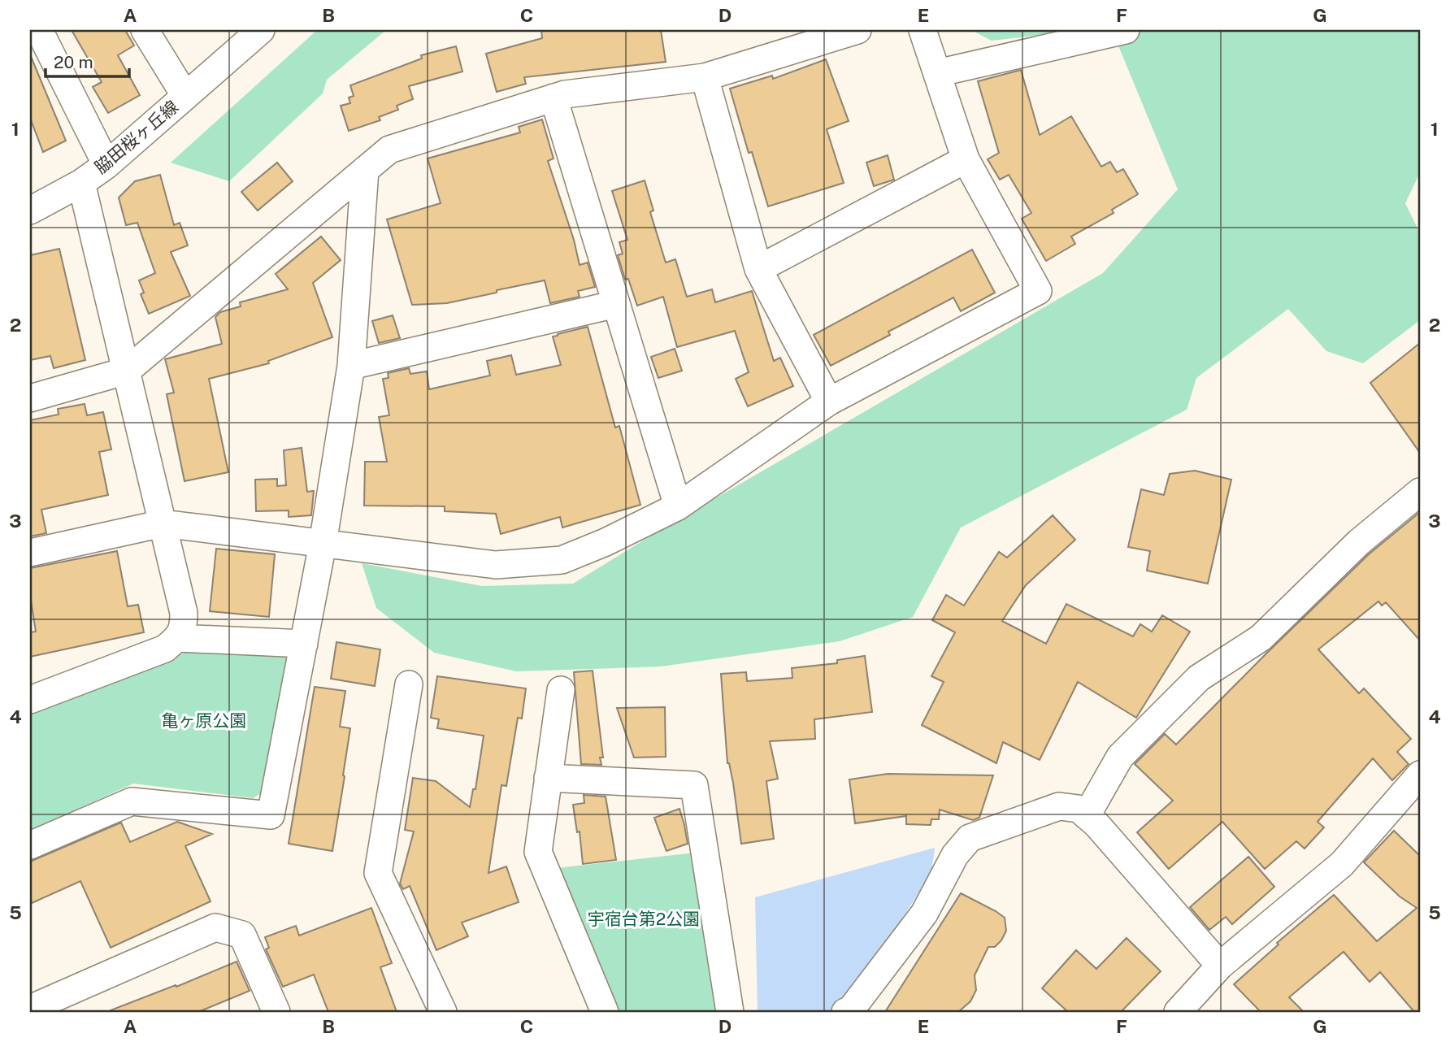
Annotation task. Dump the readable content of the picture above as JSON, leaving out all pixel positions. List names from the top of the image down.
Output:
{
  "streets": {
    "street": ["脇田桜ヶ丘線"]
  },
  "parks": ["亀ヶ原公園", "宇宿台第2公園"],
  "scale_bar": "20 m",
  "grid": {
    "columns": [
      "A",
      "B",
      "C",
      "D",
      "E",
      "F",
      "G"
    ],
    "rows": [
      "1",
      "2",
      "3",
      "4",
      "5"
    ]
  }
}
